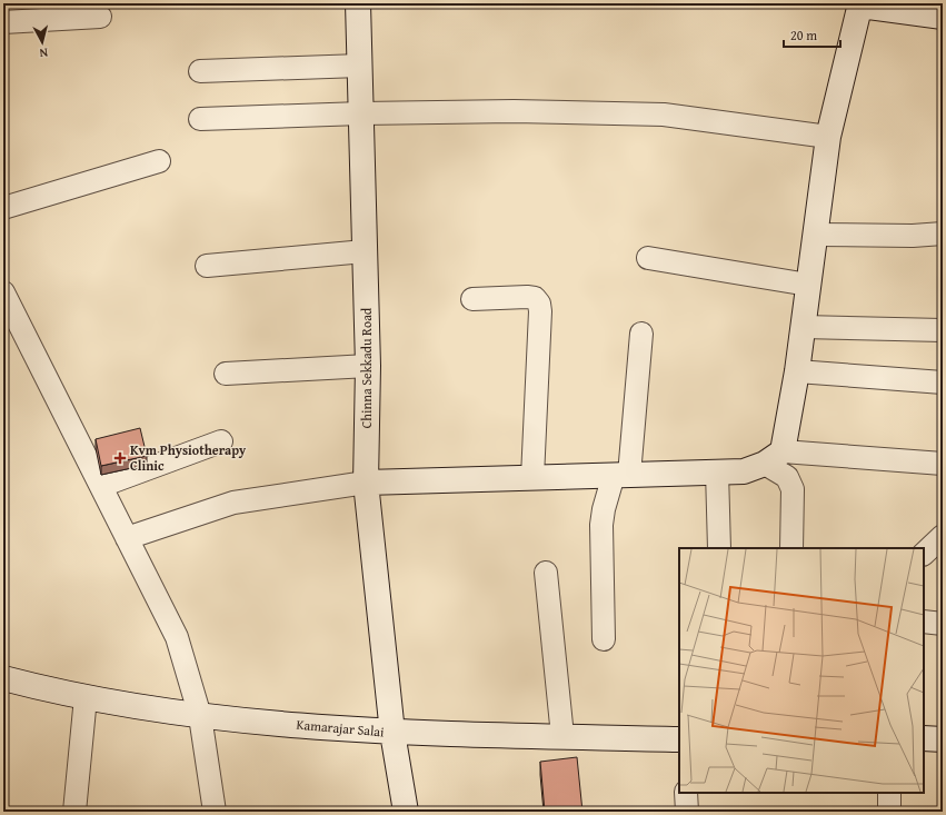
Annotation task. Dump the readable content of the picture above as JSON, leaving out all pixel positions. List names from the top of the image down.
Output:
{
  "streets": {
    "street": ["Chinna Sekkadu Road", "Kamarajar Salai"]
  },
  "crossings": [
    ["Chinna Sekkadu Road", "Kamarajar Salai"]
  ],
  "places": {
    "health": ["Kvm Physiotherapy Clinic"]
  },
  "scale_bar": "20 m",
  "north": "bottom"
}
